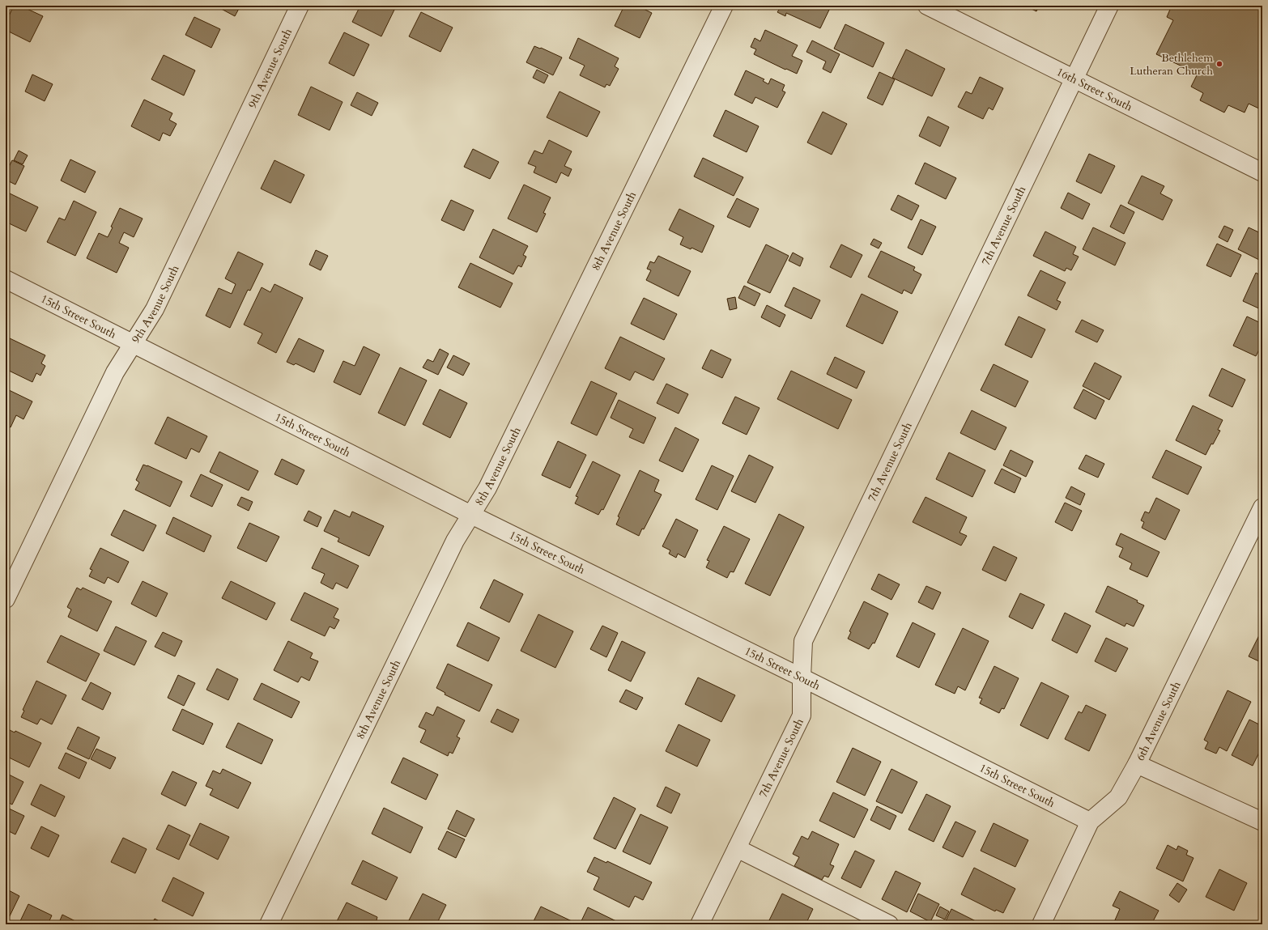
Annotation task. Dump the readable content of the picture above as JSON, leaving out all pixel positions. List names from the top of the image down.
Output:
{
  "streets": {
    "street": [
      "9th Avenue South",
      "16th Street South",
      "7th Avenue South",
      "8th Avenue South",
      "15th Street South",
      "6th Avenue South"
    ]
  },
  "crossings": [
    ["9th Avenue South", "15th Street South"],
    ["16th Street South", "7th Avenue South"],
    ["7th Avenue South", "15th Street South"],
    ["8th Avenue South", "15th Street South"],
    ["15th Street South", "6th Avenue South"]
  ],
  "places": ["Bethlehem Lutheran Church"]
}
